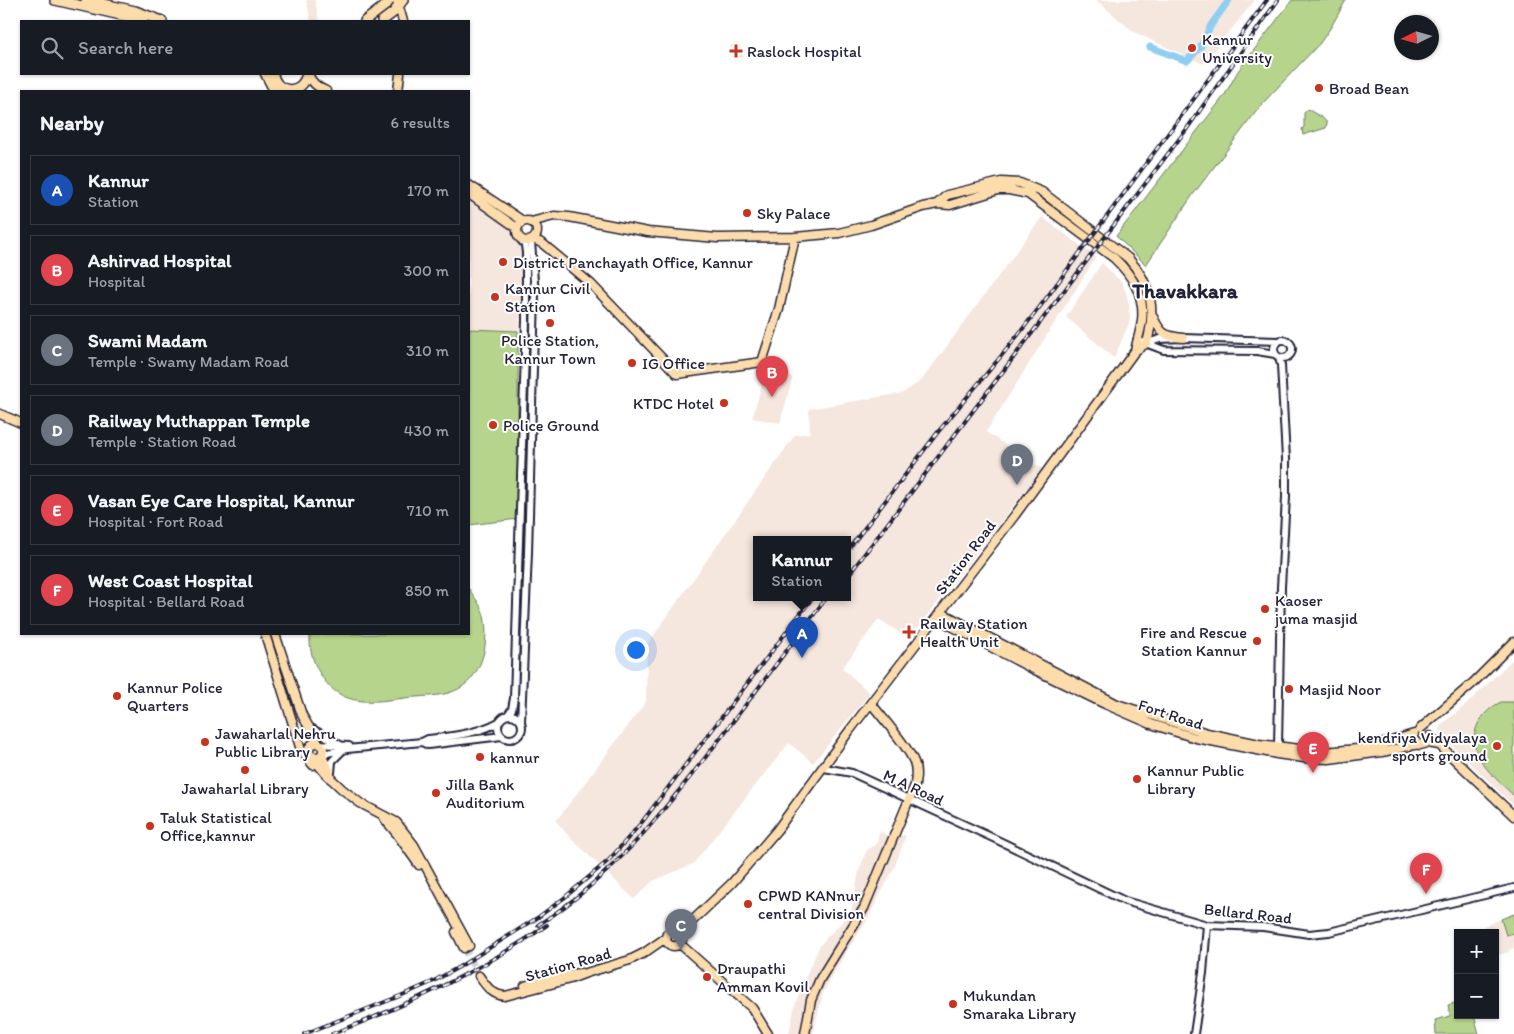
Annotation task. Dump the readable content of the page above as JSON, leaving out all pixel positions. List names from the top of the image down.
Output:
{
  "streets": {
    "main road": ["Station Road", "Fort Road"],
    "street": ["M A Road", "Bellard Road"]
  },
  "crossings": [
    ["Station Road", "Fort Road"],
    ["Station Road", "M A Road"],
    ["M A Road", "Bellard Road"]
  ],
  "districts": ["Thavakkara"],
  "places": {
    "other": [
      "Kannur University",
      "Broad Bean",
      "Sky Palace",
      "District Panchayath Office, Kannur",
      "Kannur Civil Station",
      "Police Station, Kannur Town",
      "IG Office",
      "KTDC Hotel",
      "Police Ground",
      "Kaoser juma masjid",
      "Fire and Rescue Station Kannur",
      "Masjid Noor",
      "Kannur Police Quarters",
      "Jawaharlal Nehru Public Library",
      "kendriya Vidyalaya sports ground",
      "kannur",
      "Jawaharlal Library",
      "Kannur Public Library",
      "Jilla Bank Auditorium",
      "Taluk Statistical Office,kannur",
      "CPWD KANnur central Division",
      "Draupathi Amman Kovil",
      "Mukundan Smaraka Library"
    ],
    "health": ["Raslock Hospital", "Railway Station Health Unit"]
  },
  "north": "left",
  "page": {
    "search": "Search here",
    "heading": ["Nearby", "6 results"],
    "list": [
      {
        "mark": "A",
        "name": "Kannur",
        "note": "Station",
        "value": "170 m"
      },
      {
        "mark": "B",
        "name": "Ashirvad Hospital",
        "note": "Hospital",
        "value": "300 m"
      },
      {
        "mark": "C",
        "name": "Swami Madam",
        "note": "Temple · Swamy Madam Road",
        "value": "310 m"
      },
      {
        "mark": "D",
        "name": "Railway Muthappan Temple",
        "note": "Temple · Station Road",
        "value": "430 m"
      },
      {
        "mark": "E",
        "name": "Vasan Eye Care Hospital, Kannur",
        "note": "Hospital · Fort Road",
        "value": "710 m"
      },
      {
        "mark": "F",
        "name": "West Coast Hospital",
        "note": "Hospital · Bellard Road",
        "value": "850 m"
      }
    ],
    "pins": [
      "B",
      "D",
      "A",
      "E",
      "F",
      "C"
    ],
    "popup": ["Kannur", "Station"],
    "map_buttons": ["+", "−"]
  }
}
